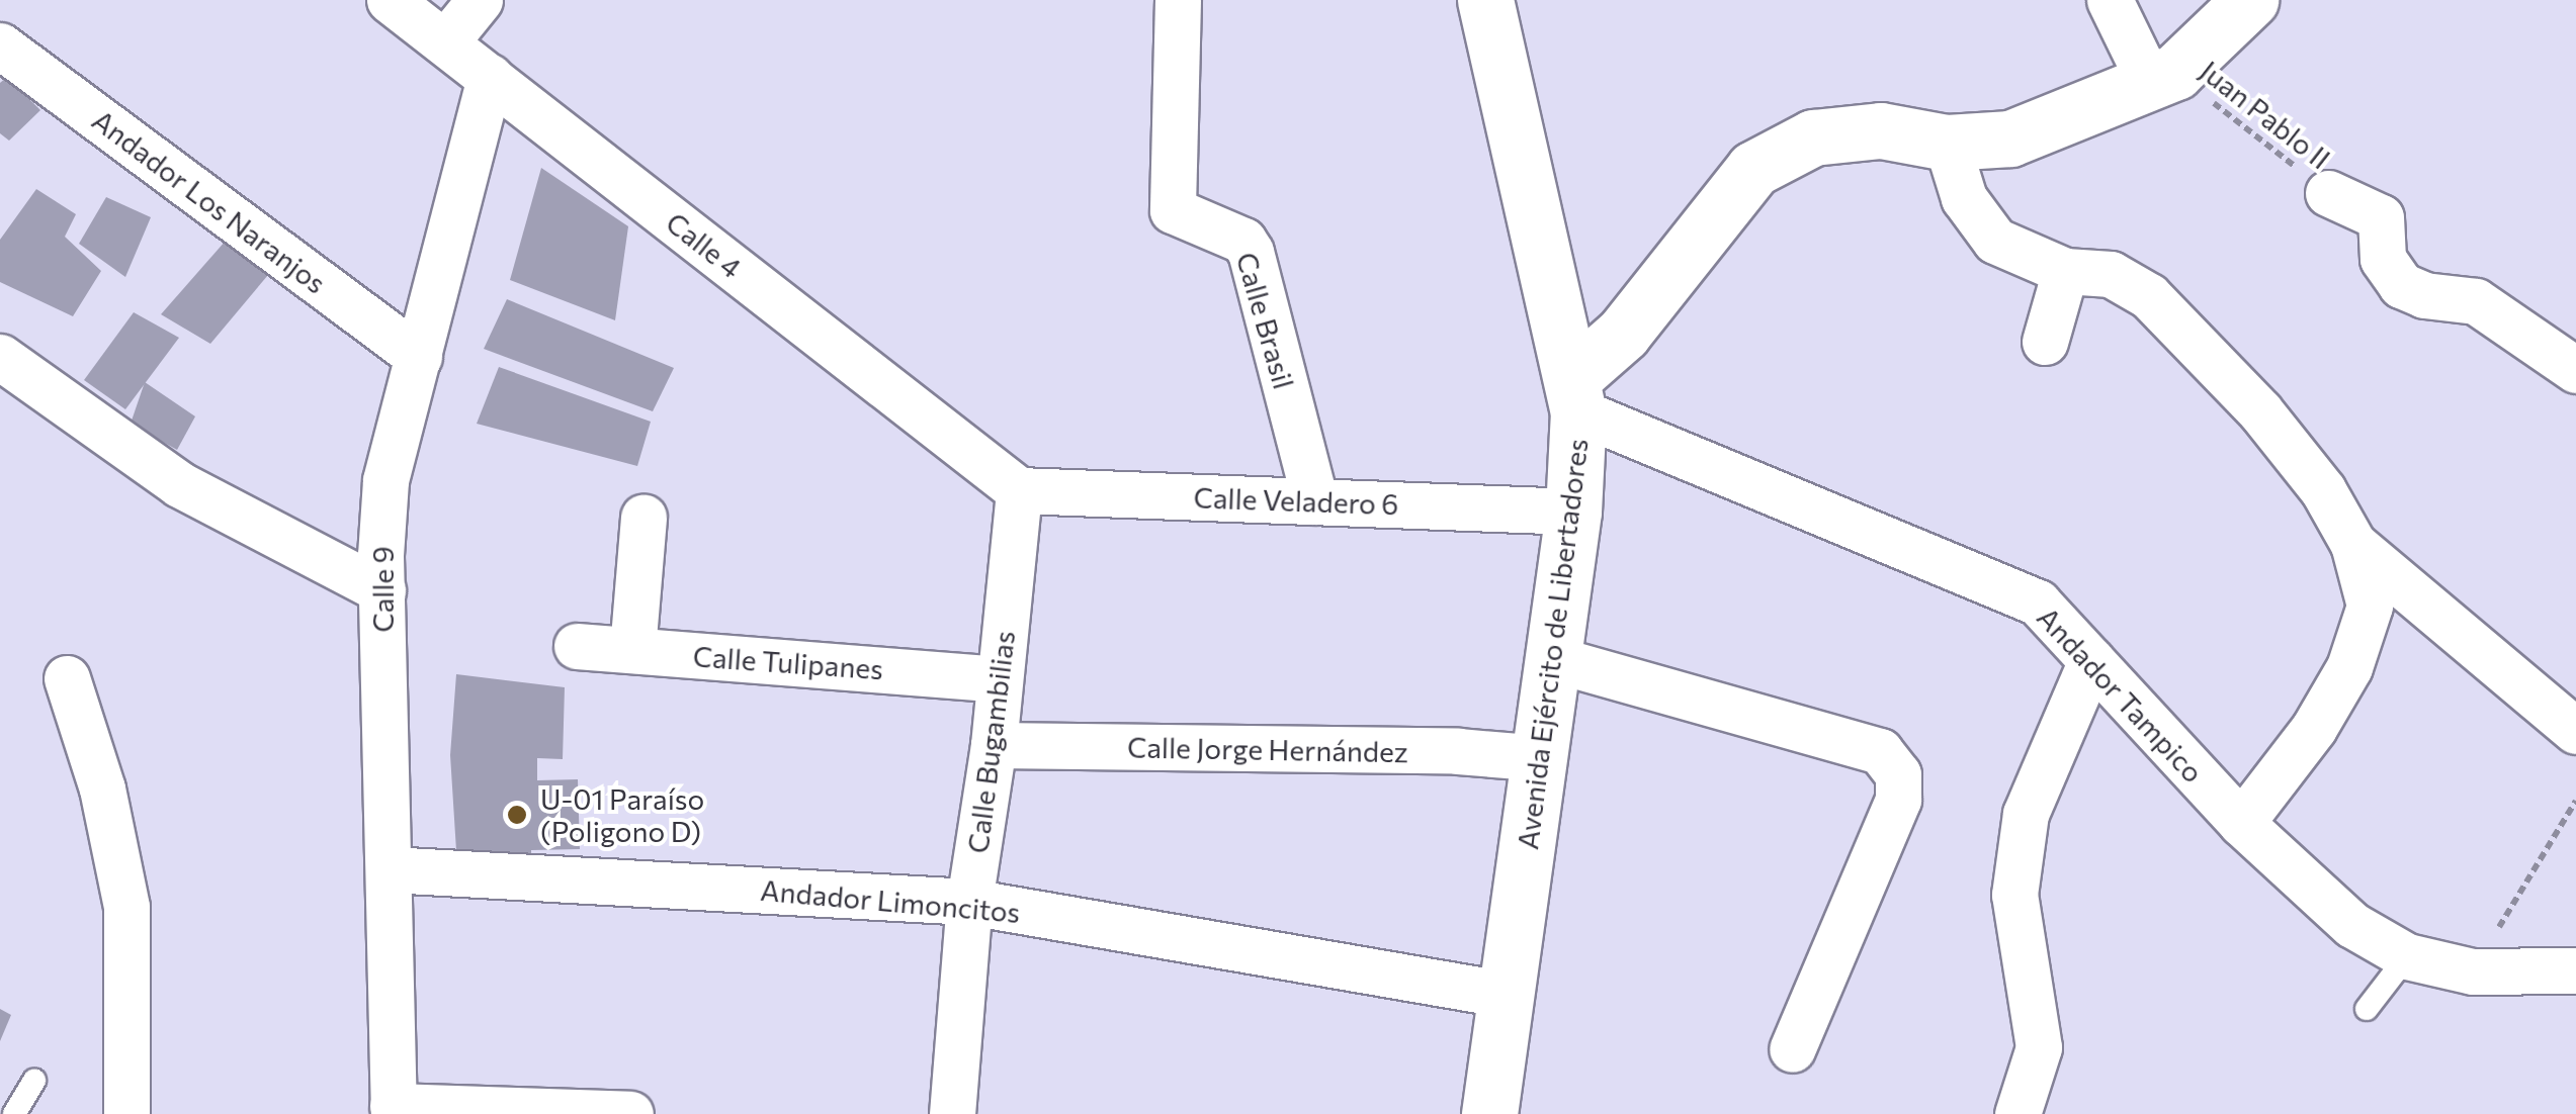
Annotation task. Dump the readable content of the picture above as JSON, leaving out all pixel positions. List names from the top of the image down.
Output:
{
  "streets": {
    "main road": ["Avenida Ejército de Libertadores"],
    "street": [
      "Andador Los Naranjos",
      "Calle 4",
      "Calle Brasil",
      "Calle Veladero 6",
      "Calle 9",
      "Calle Tulipanes",
      "Andador Tampico",
      "Calle Bugambilias",
      "Calle Jorge Hernández",
      "Andador Limoncitos"
    ],
    "path": ["Juan Pablo II"]
  },
  "crossings": [
    ["Andador Los Naranjos", "Calle 9"],
    ["Calle 4", "Calle Veladero 6"],
    ["Calle 4", "Calle 9"],
    ["Calle 4", "Calle Bugambilias"],
    ["Calle Brasil", "Calle Veladero 6"],
    ["Calle Veladero 6", "Avenida Ejército de Libertadores"],
    ["Calle Veladero 6", "Calle Bugambilias"],
    ["Calle 9", "Andador Limoncitos"],
    ["Avenida Ejército de Libertadores", "Andador Tampico"],
    ["Avenida Ejército de Libertadores", "Calle Jorge Hernández"],
    ["Avenida Ejército de Libertadores", "Andador Limoncitos"],
    ["Calle Tulipanes", "Calle Bugambilias"],
    ["Calle Bugambilias", "Calle Jorge Hernández"],
    ["Calle Bugambilias", "Andador Limoncitos"]
  ],
  "places": ["U-01 Paraíso (Poligono D)"]
}
